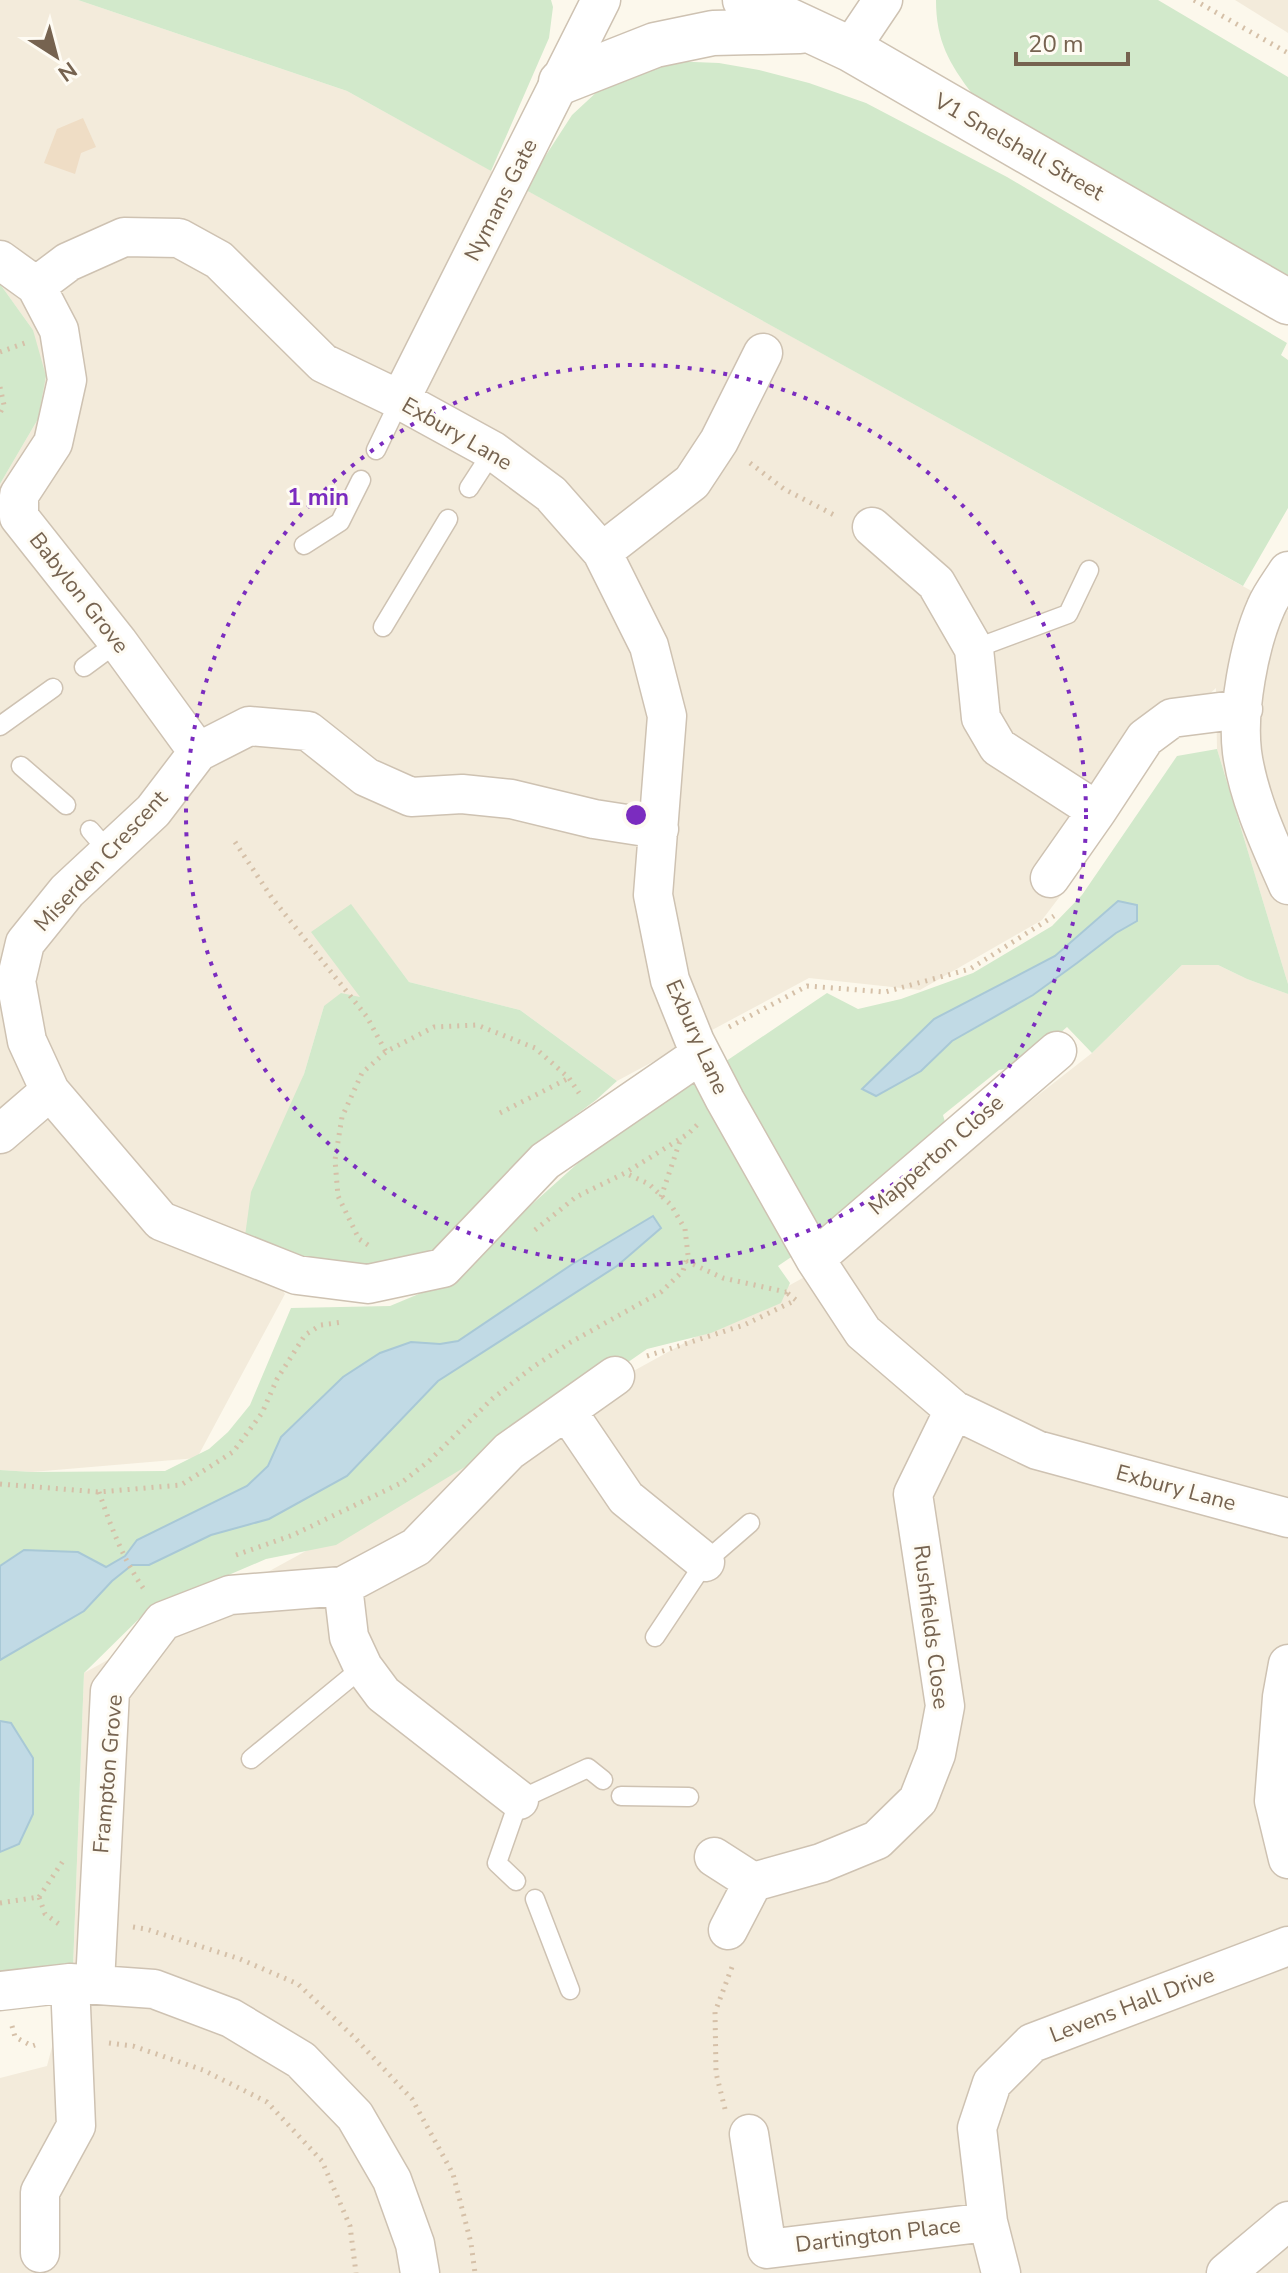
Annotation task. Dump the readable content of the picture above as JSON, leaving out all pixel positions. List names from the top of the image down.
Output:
{
  "streets": {
    "street": [
      "V1 Snelshall Street",
      "Nymans Gate",
      "Exbury Lane",
      "Babylon Grove",
      "Miserden Crescent",
      "Mapperton Close",
      "Rushfields Close",
      "Frampton Grove",
      "Levens Hall Drive",
      "Dartington Place"
    ]
  },
  "crossings": [
    ["Nymans Gate", "Exbury Lane"],
    ["Exbury Lane", "Babylon Grove"],
    ["Exbury Lane", "Miserden Crescent"],
    ["Exbury Lane", "Mapperton Close"],
    ["Exbury Lane", "Rushfields Close"],
    ["Babylon Grove", "Miserden Crescent"],
    ["Levens Hall Drive", "Dartington Place"]
  ],
  "scale_bar": "20 m",
  "north": "bottom right",
  "rings": ["1 min"]
}
